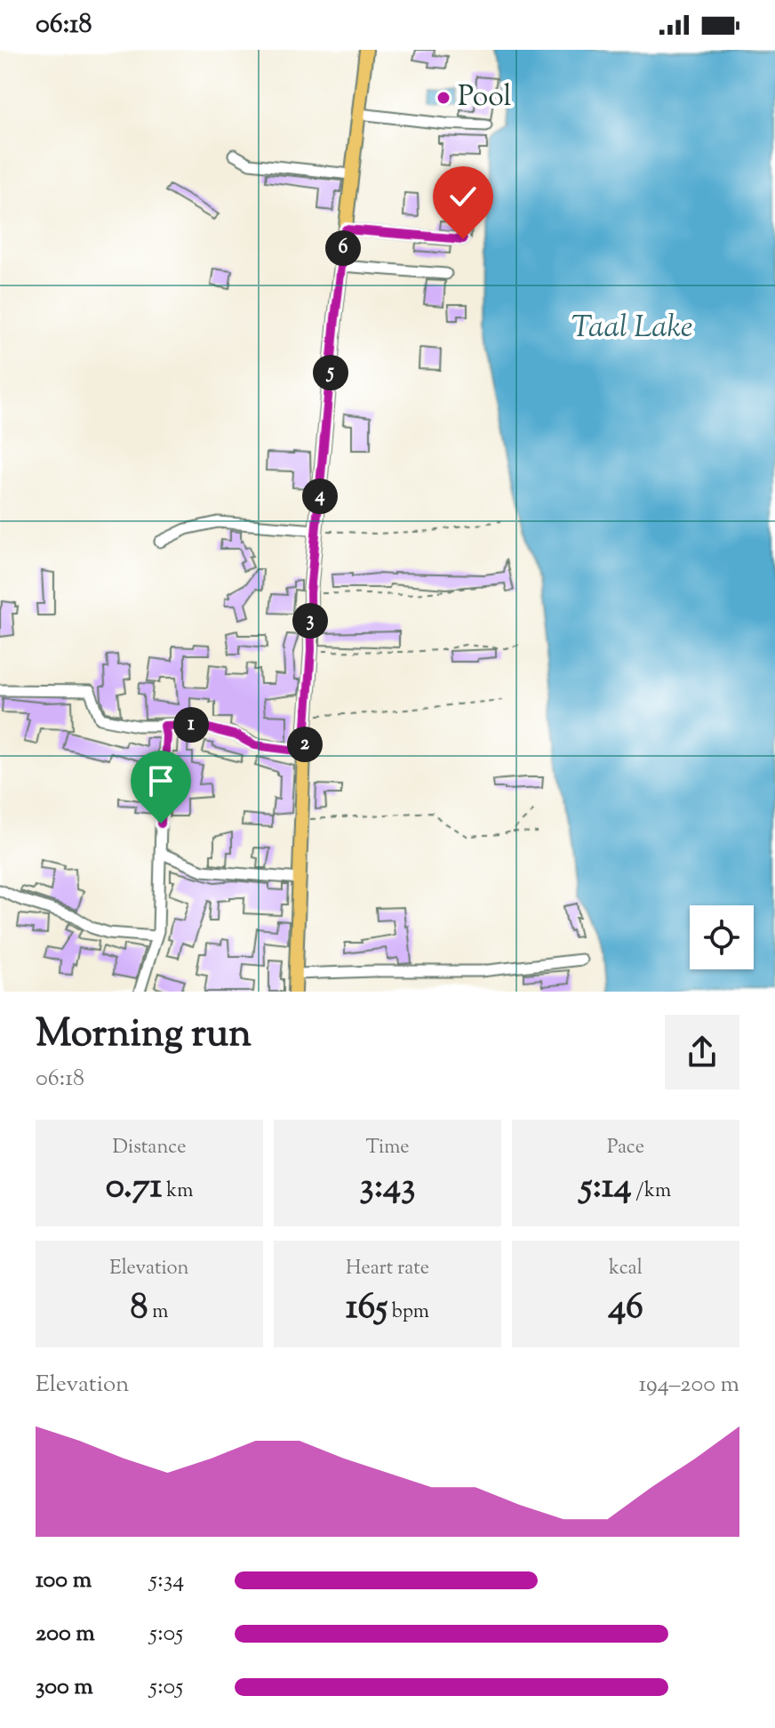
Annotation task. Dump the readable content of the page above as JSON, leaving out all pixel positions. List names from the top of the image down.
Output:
{
  "water": ["Taal Lake"],
  "places": ["Pool"],
  "page": {
    "status": "06:18",
    "pins": [
      "6",
      "5",
      "4",
      "3",
      "1",
      "2"
    ],
    "heading": ["Morning run", "06:18"],
    "stats": [
      ["Distance", "0.71 km"],
      ["Time", "3:43"],
      ["Pace", "5:14 /km"],
      ["Elevation", "8 m"],
      ["Heart rate", "165 bpm"],
      ["kcal", "46"]
    ],
    "chart": ["Elevation", "194–200 m"],
    "list": [
      {
        "name": "100 m",
        "note": "5:34"
      },
      {
        "name": "200 m",
        "note": "5:05"
      },
      {
        "name": "300 m",
        "note": "5:05"
      }
    ]
  }
}
